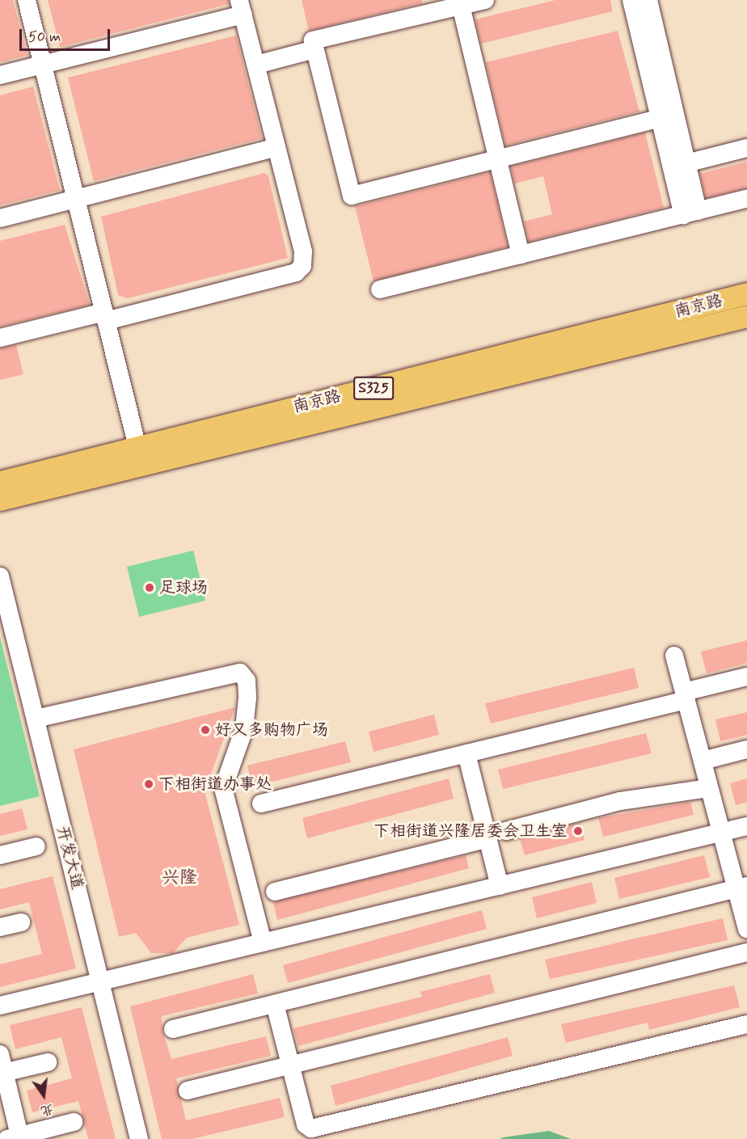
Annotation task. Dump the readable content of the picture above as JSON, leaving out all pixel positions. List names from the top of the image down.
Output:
{
  "streets": {
    "main road": ["南京路", "S325"],
    "street": ["开发大道"]
  },
  "districts": ["兴隆"],
  "places": [
    "足球场",
    "好又多购物广场",
    "下相街道办事处",
    "下相街道兴隆居委会卫生室"
  ],
  "scale_bar": "50 m",
  "north": "bottom"
}
